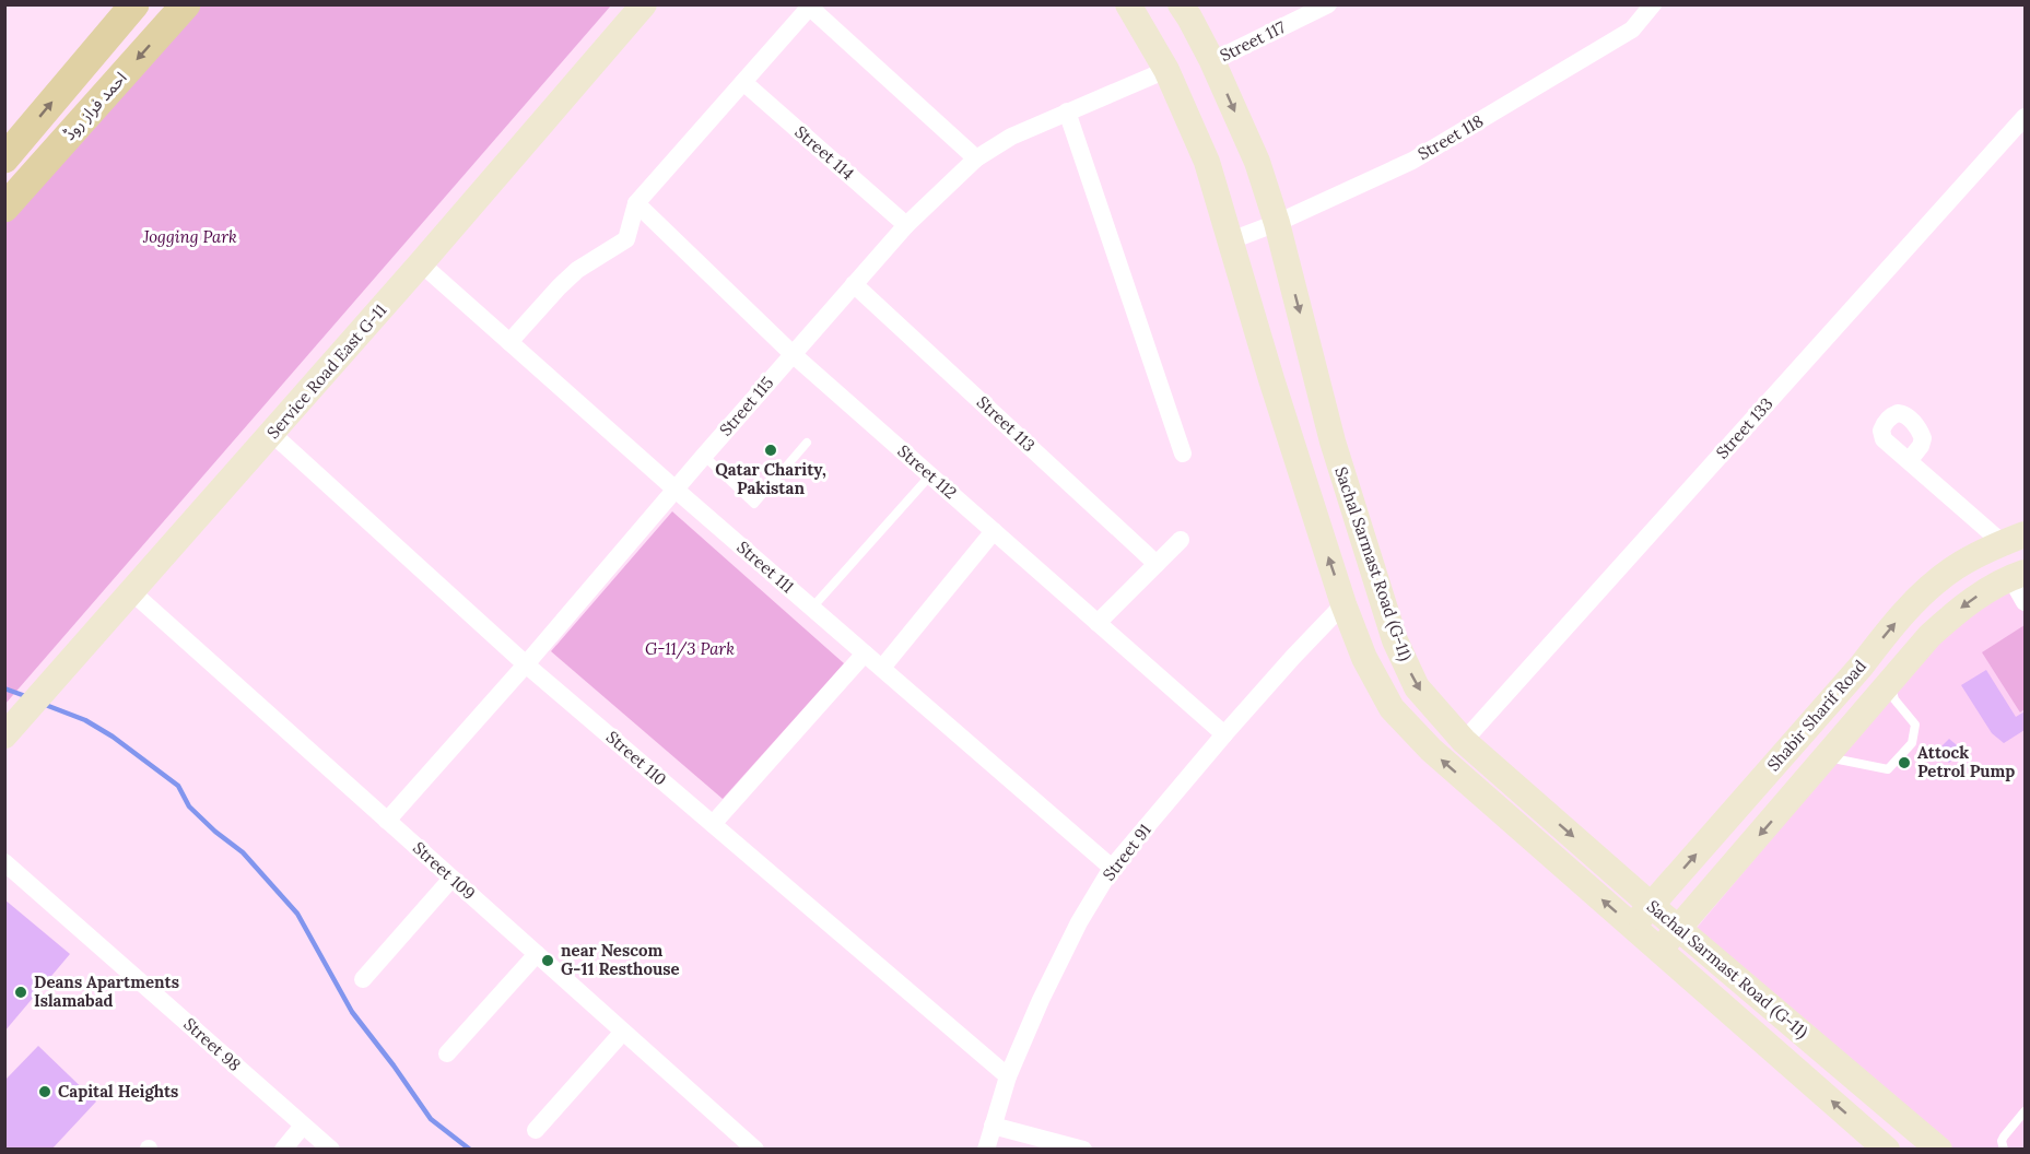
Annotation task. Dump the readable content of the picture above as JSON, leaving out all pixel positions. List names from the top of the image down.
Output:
{
  "streets": {
    "main road": [
      "احمد فراز روڈ",
      "Service Road East G-11",
      "Sachal Sarmast Road (G-11)",
      "Shabir Sharif Road"
    ],
    "street": [
      "Street 117",
      "Street 118",
      "Street 114",
      "Street 115",
      "Street 113",
      "Street 133",
      "Street 112",
      "Street 111",
      "Street 110",
      "Street 91",
      "Street 109",
      "Street 98"
    ]
  },
  "crossings": [
    ["Street 117", "Sachal Sarmast Road (G-11)"],
    ["Street 118", "Sachal Sarmast Road (G-11)"],
    ["Street 114", "Street 115"],
    ["Service Road East G-11", "Street 111"],
    ["Service Road East G-11", "Street 110"],
    ["Service Road East G-11", "Street 109"],
    ["Street 115", "Street 113"],
    ["Street 115", "Street 112"],
    ["Street 115", "Sachal Sarmast Road (G-11)"],
    ["Street 115", "Street 111"],
    ["Street 115", "Street 110"],
    ["Street 115", "Street 109"],
    ["Street 133", "Sachal Sarmast Road (G-11)"],
    ["Street 112", "Street 91"],
    ["Sachal Sarmast Road (G-11)", "Shabir Sharif Road"],
    ["Sachal Sarmast Road (G-11)", "Street 91"],
    ["Street 111", "Street 91"],
    ["Street 110", "Street 91"]
  ],
  "parks": ["Jogging Park", "G-11/3 Park"],
  "places": [
    "Qatar Charity, Pakistan",
    "Attock Petrol Pump",
    "near Nescom G-11 Resthouse",
    "Deans Apartments Islamabad",
    "Capital Heights"
  ]
}
